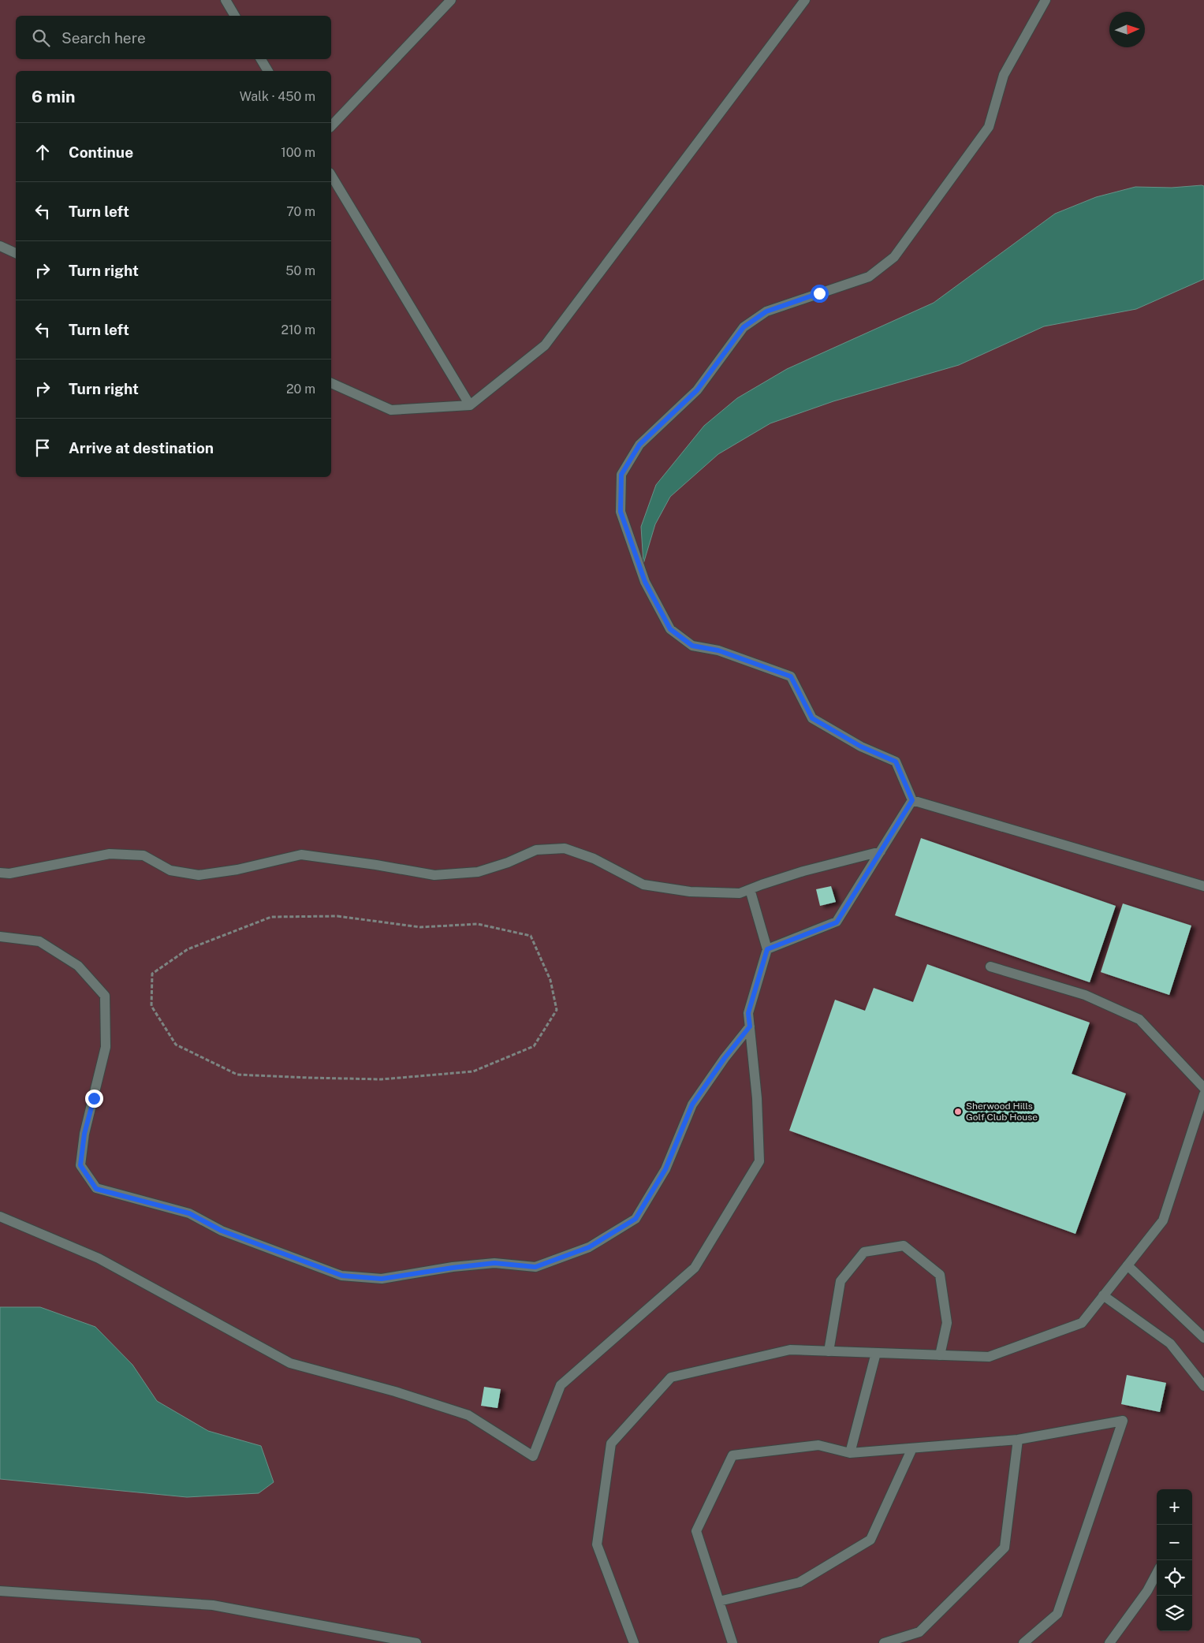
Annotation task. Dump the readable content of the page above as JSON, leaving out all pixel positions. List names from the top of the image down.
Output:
{
  "places": ["Sherwood Hills Golf Club House"],
  "north": "right",
  "page": {
    "search": "Search here",
    "heading": ["6 min", "Walk · 450 m"],
    "list": [
      ["Continue", "100 m"],
      ["Turn left", "70 m"],
      ["Turn right", "50 m"],
      ["Turn left", "210 m"],
      ["Turn right", "20 m"],
      "Arrive at destination"
    ],
    "map_buttons": ["+", "−"]
  }
}
